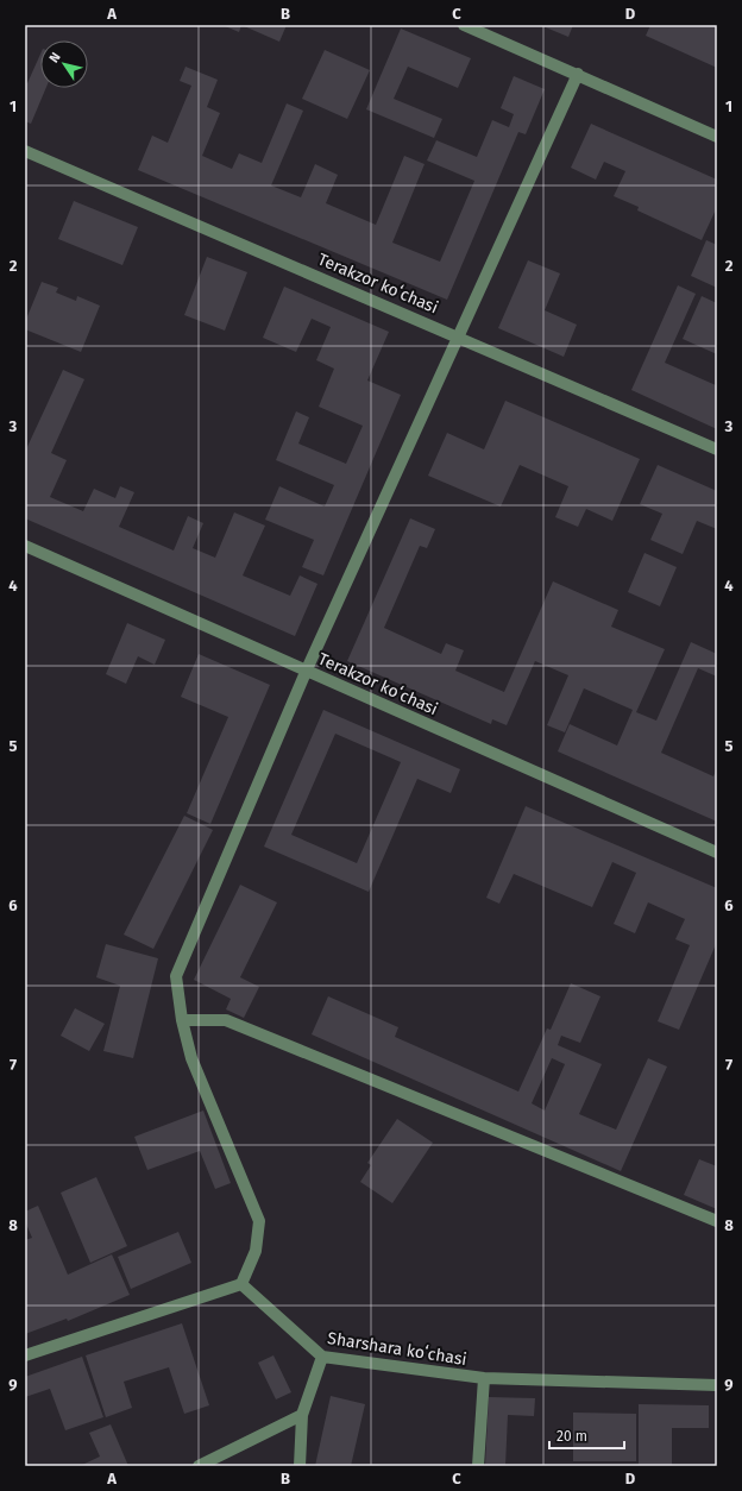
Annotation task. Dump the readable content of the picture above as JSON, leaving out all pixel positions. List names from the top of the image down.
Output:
{
  "streets": {
    "street": ["Terakzor koʻchasi", "Sharshara koʻchasi"]
  },
  "scale_bar": "20 m",
  "north": "top left",
  "grid": {
    "columns": [
      "A",
      "B",
      "C",
      "D"
    ],
    "rows": [
      "1",
      "2",
      "3",
      "4",
      "5",
      "6",
      "7",
      "8",
      "9"
    ]
  }
}
